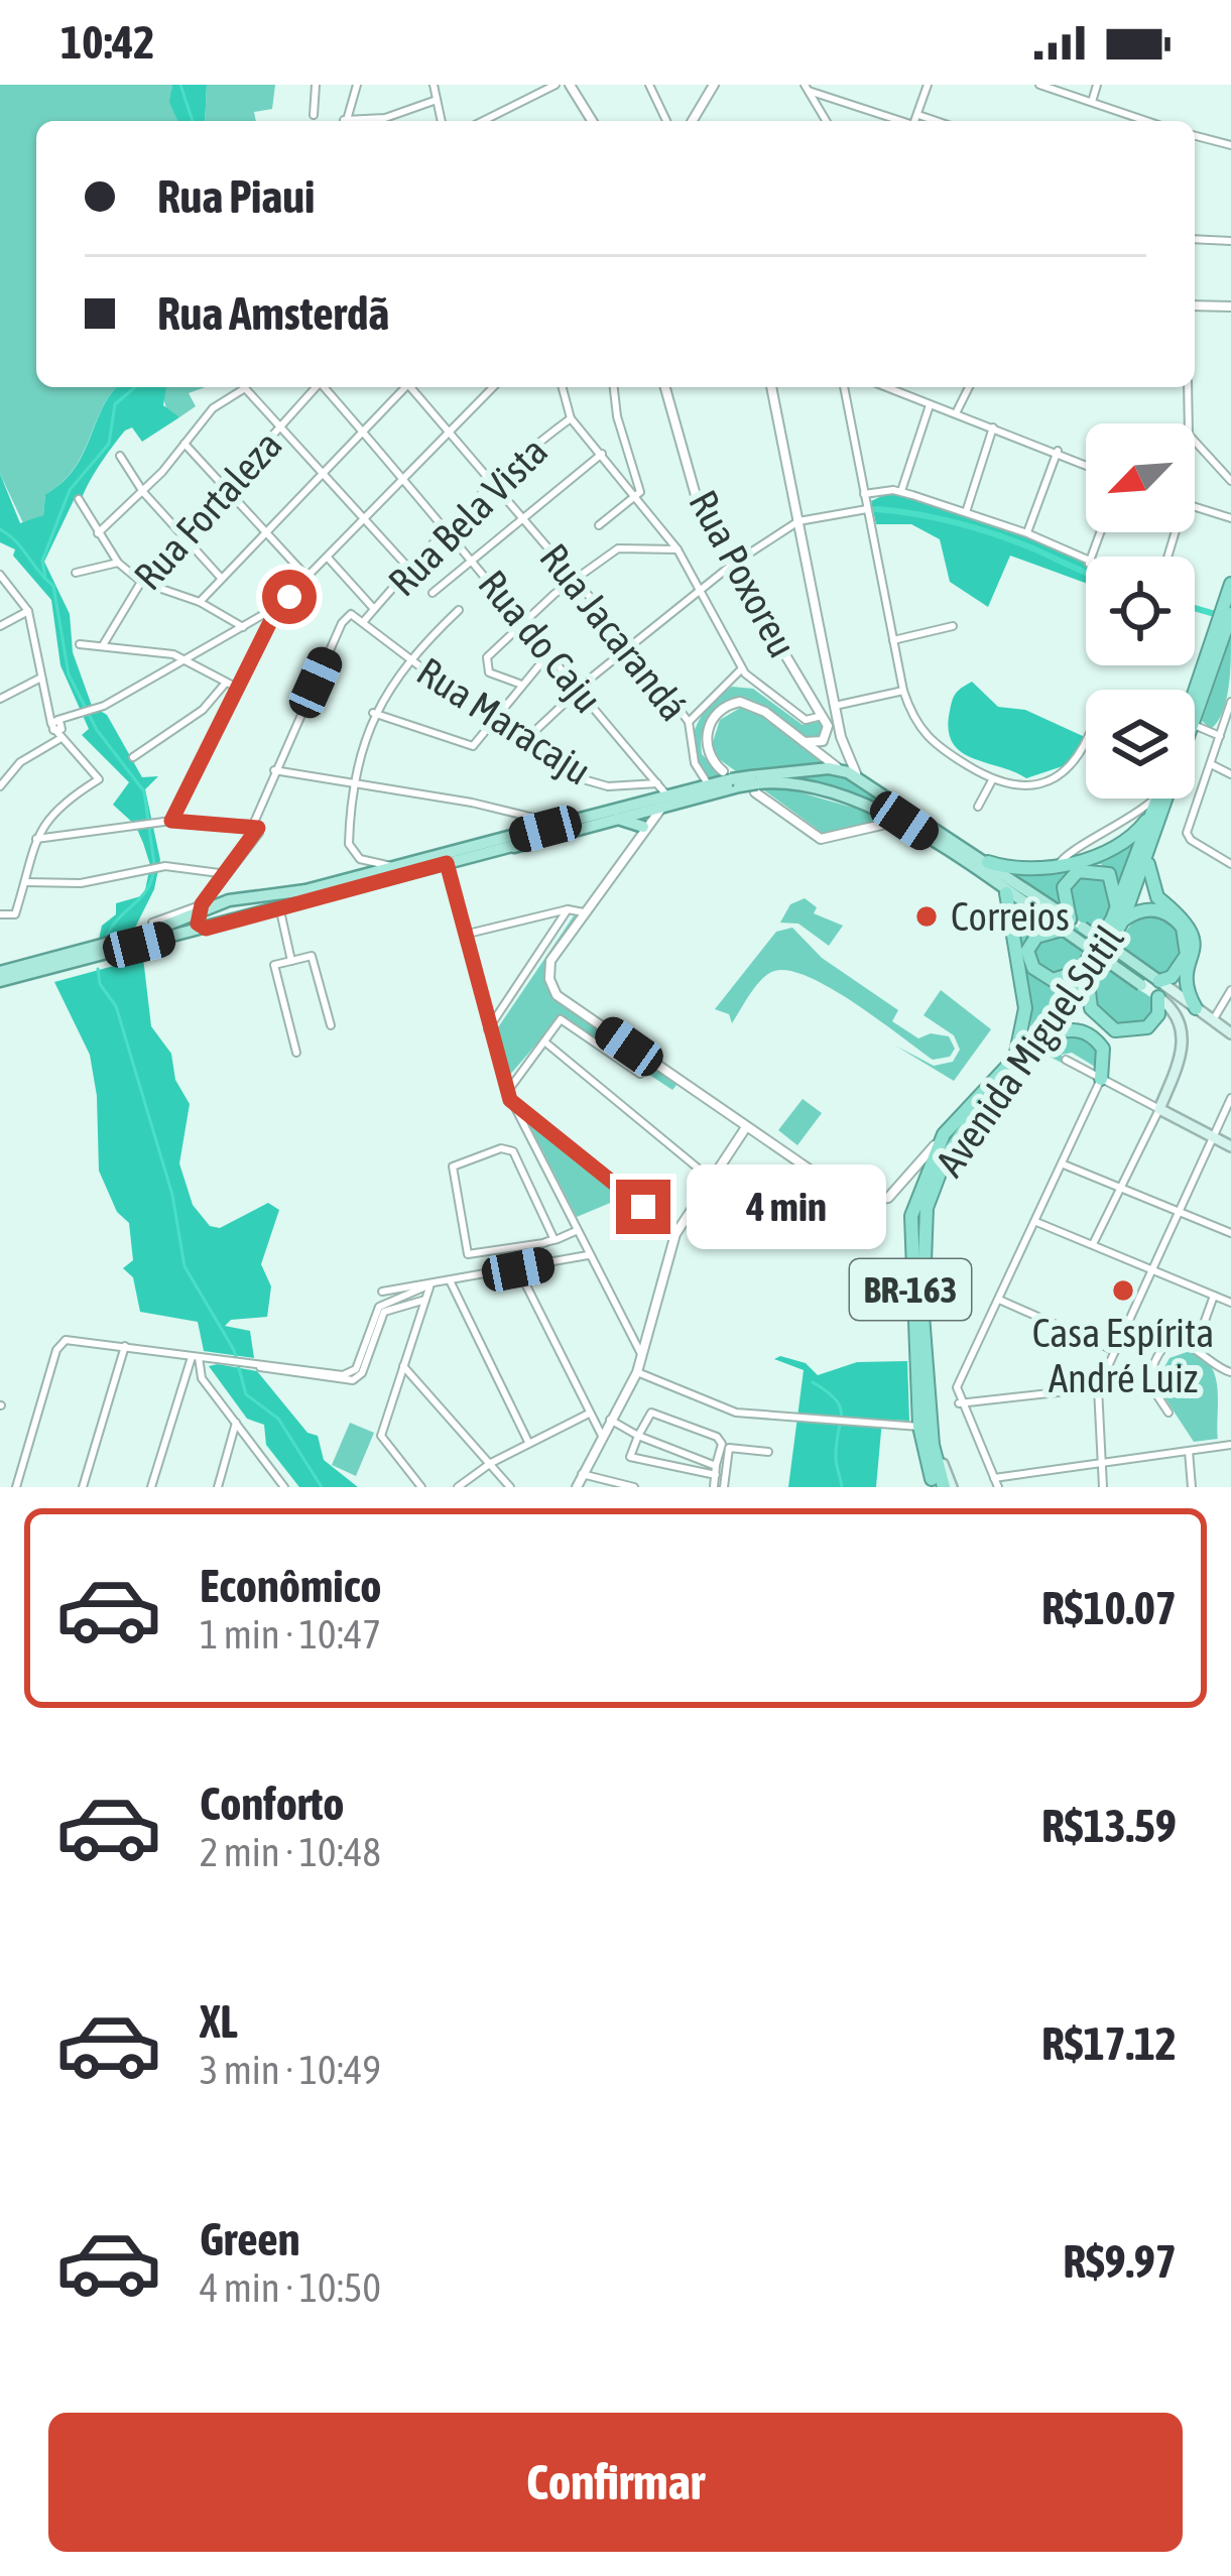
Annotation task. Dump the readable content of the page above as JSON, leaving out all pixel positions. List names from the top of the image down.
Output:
{
  "streets": {
    "highway": ["Avenida Miguel Sutil", "BR-163"],
    "street": [
      "Rua Fortaleza",
      "Rua Bela Vista",
      "Rua Poxoreu",
      "Rua Jacarandá",
      "Rua do Caju",
      "Rua Maracaju"
    ]
  },
  "crossings": [
    ["Rua Bela Vista", "Rua Jacarandá"],
    ["Rua Bela Vista", "Rua do Caju"],
    ["Rua Bela Vista", "Rua Maracaju"],
    ["Rua do Caju", "Rua Maracaju"]
  ],
  "places": ["Correios", "Casa Espírita André Luiz"],
  "north": "bottom left",
  "page": {
    "status": "10:42",
    "banner": ["Rua Piaui", "Rua Amsterdã"],
    "bubble": "4 min",
    "list": [
      {
        "name": "Econômico",
        "note": "1 min · 10:47",
        "value": "R$10.07"
      },
      {
        "name": "Conforto",
        "note": "2 min · 10:48",
        "value": "R$13.59"
      },
      {
        "name": "XL",
        "note": "3 min · 10:49",
        "value": "R$17.12"
      },
      {
        "name": "Green",
        "note": "4 min · 10:50",
        "value": "R$9.97"
      }
    ],
    "buttons": "Confirmar"
  }
}
